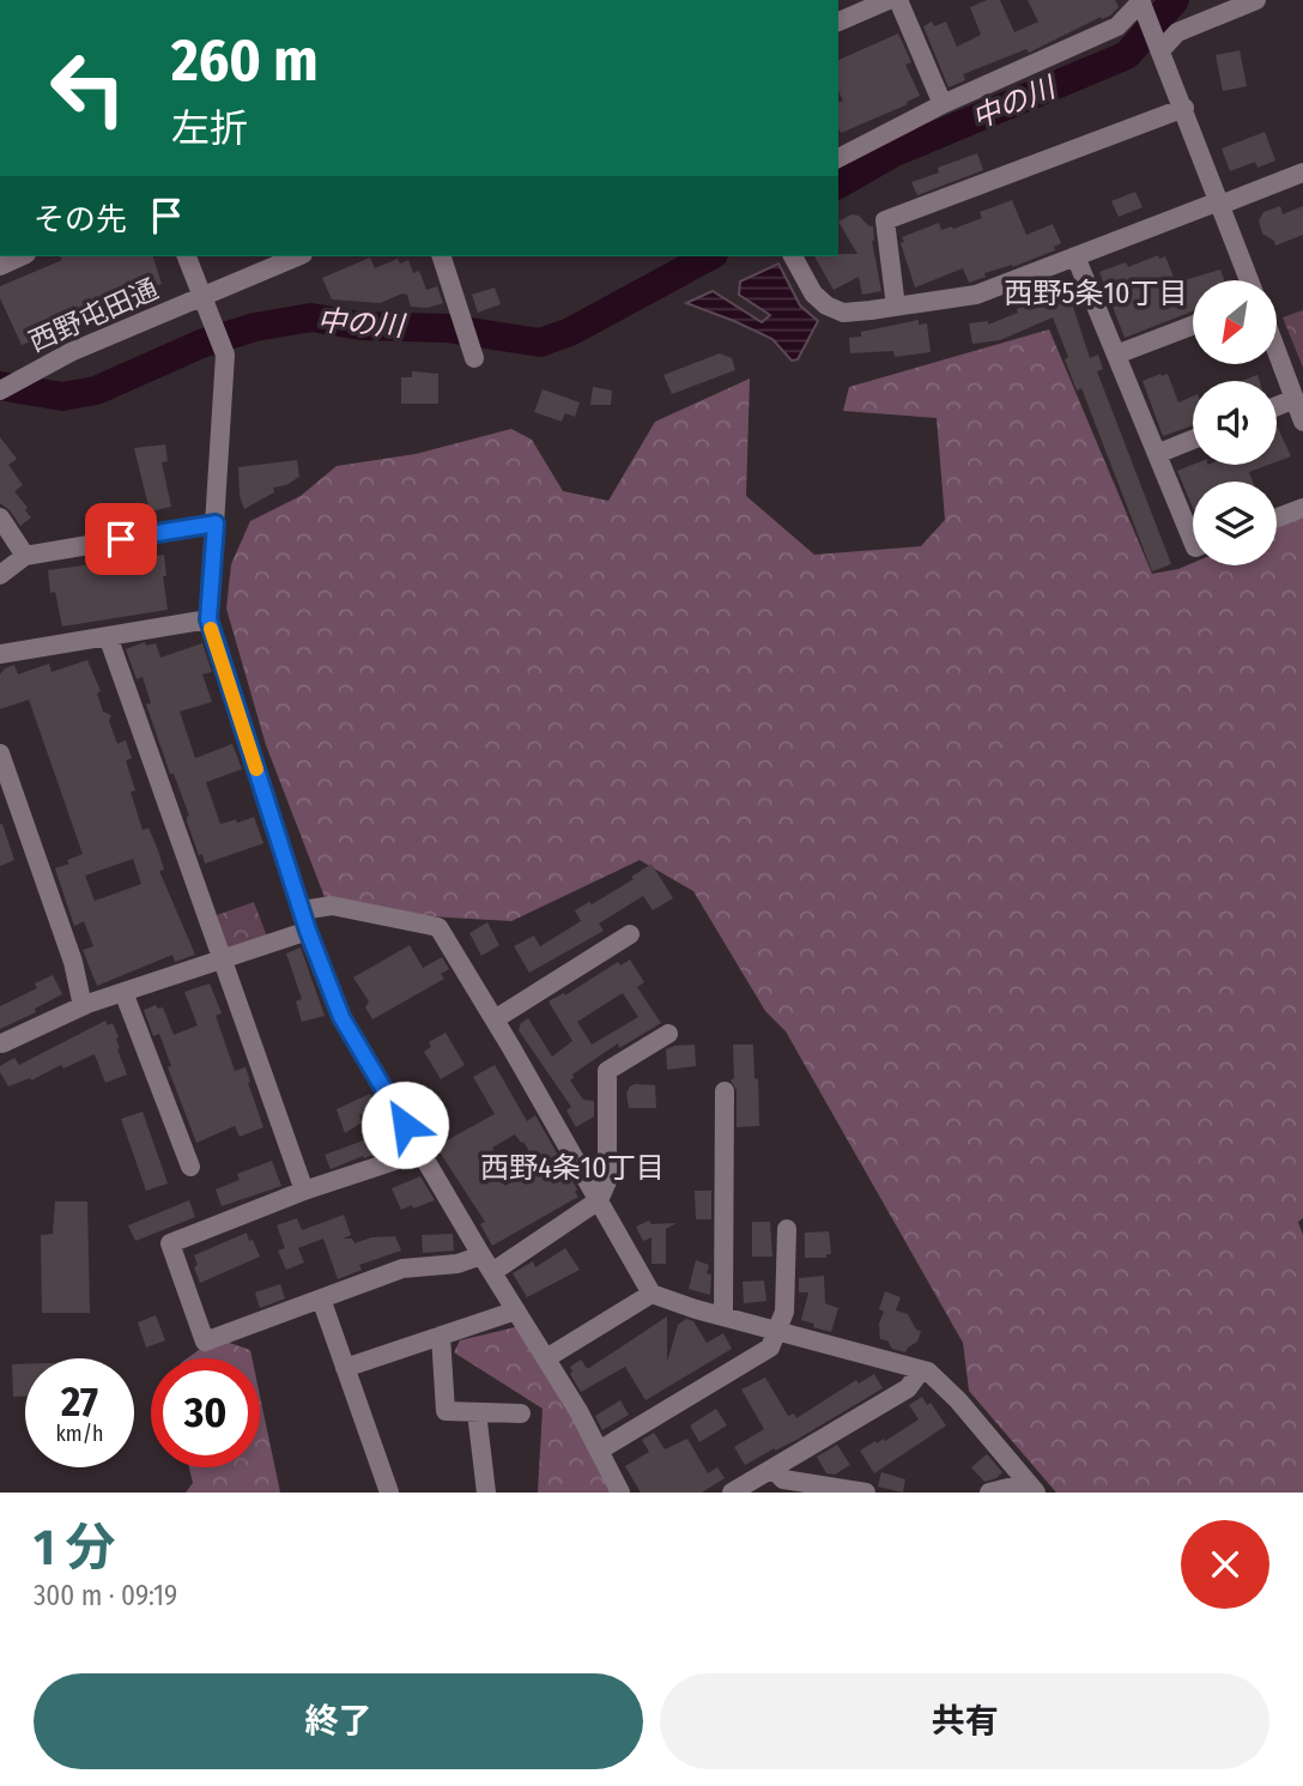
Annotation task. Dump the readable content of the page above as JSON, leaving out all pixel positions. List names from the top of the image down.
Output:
{
  "streets": {
    "street": ["西野屯田通"]
  },
  "districts": ["西野5条10丁目", "西野4条10丁目"],
  "water": ["中の川"],
  "north": "bottom left",
  "page": {
    "turn": ["260 m", "左折"],
    "then": "その先",
    "speed": "27 km/h",
    "limit": "30",
    "heading": ["1 分", "300 m · 09:19"],
    "buttons": ["終了", "共有"]
  }
}
